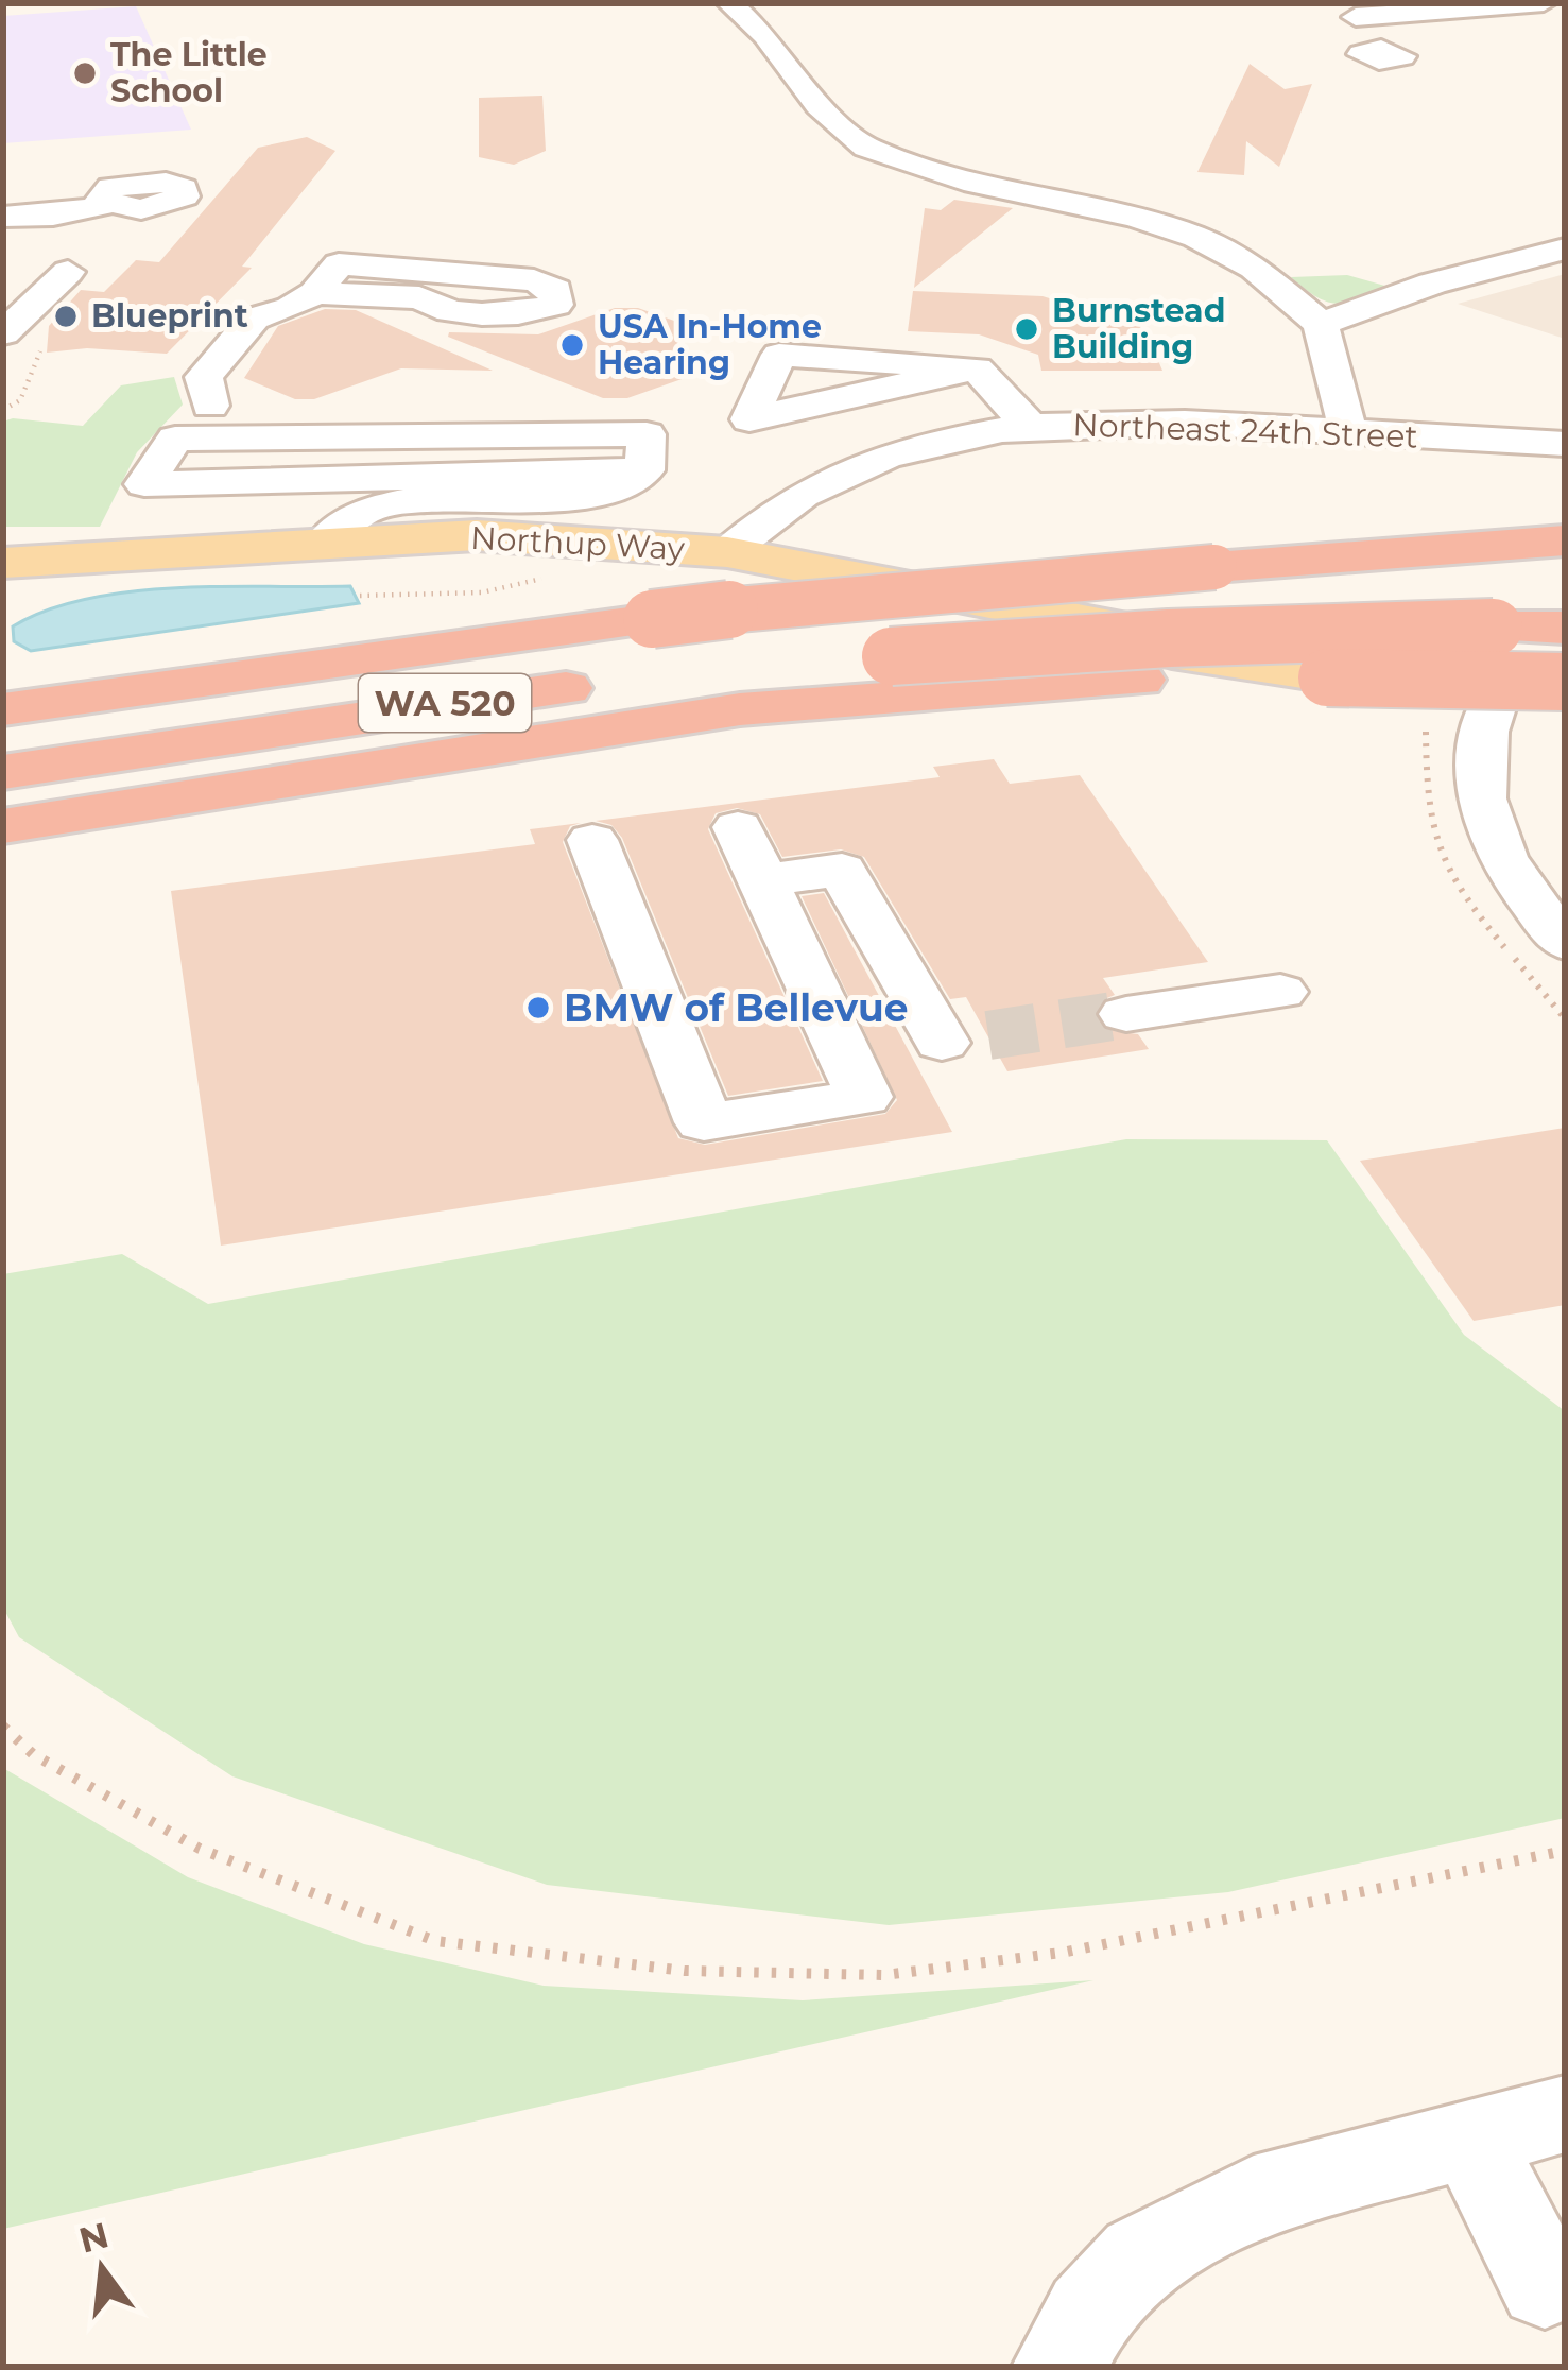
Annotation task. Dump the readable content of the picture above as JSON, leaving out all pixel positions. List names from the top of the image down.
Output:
{
  "streets": {
    "highway": ["WA 520"],
    "main road": ["Northup Way"],
    "street": ["Northeast 24th Street"]
  },
  "crossings": [
    ["Northeast 24th Street", "Northup Way"]
  ],
  "places": [
    "The Little School",
    "Blueprint",
    "Burnstead Building",
    "USA In-Home Hearing",
    "BMW of Bellevue"
  ],
  "north": "top"
}
